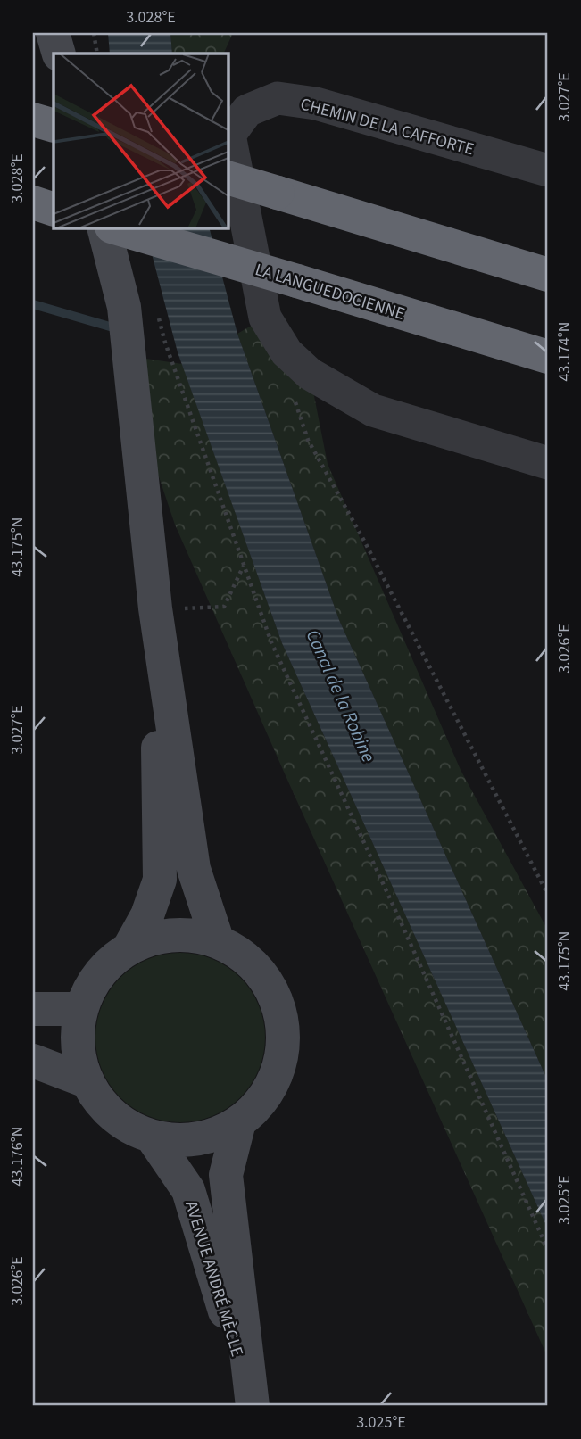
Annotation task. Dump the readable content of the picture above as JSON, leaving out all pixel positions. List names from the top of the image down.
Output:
{
  "streets": {
    "highway": ["LA LANGUEDOCIENNE"],
    "street": ["CHEMIN DE LA CAFFORTE", "AVENUE ANDRÉ MÈCLE"]
  },
  "water": ["Canal de la Robine"],
  "coordinates": [
    "3.028°E",
    "3.027°E",
    "43.174°N",
    "43.175°N",
    "3.026°E",
    "43.176°N",
    "3.025°E"
  ]
}
